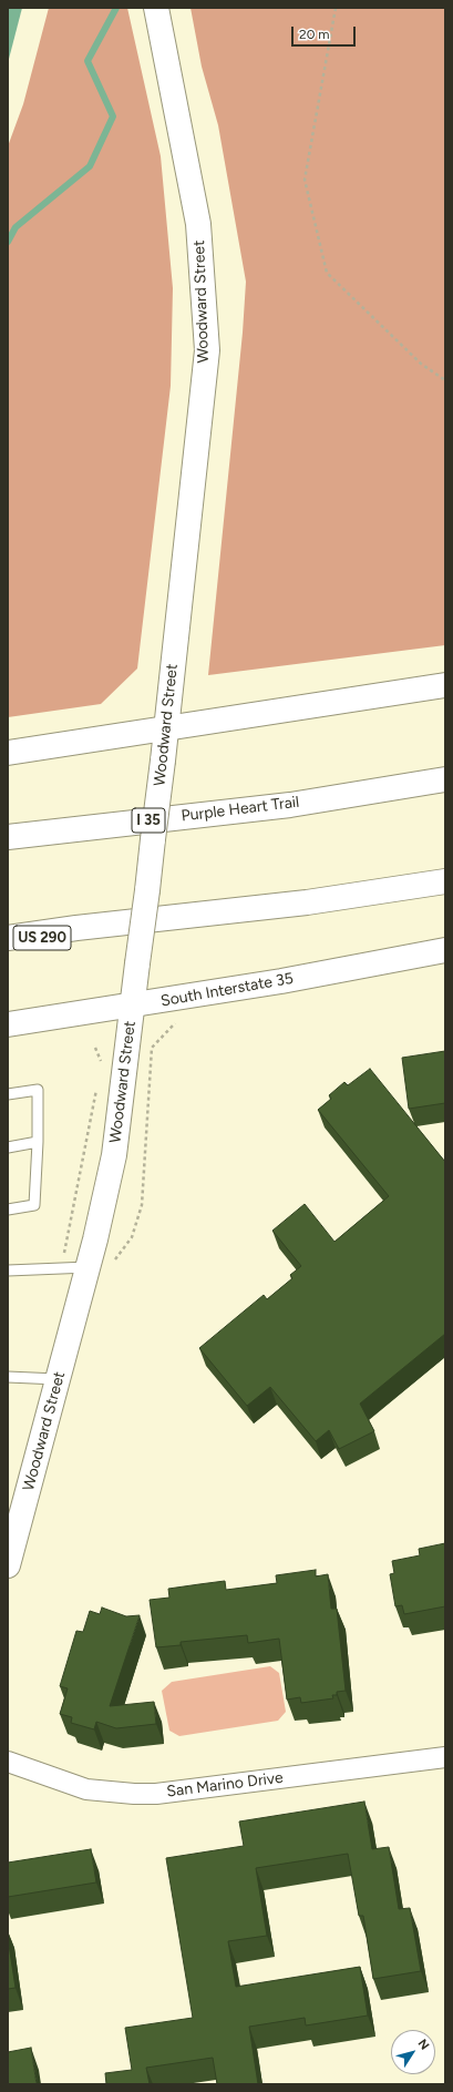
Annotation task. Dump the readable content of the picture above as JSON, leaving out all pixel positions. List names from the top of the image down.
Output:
{
  "streets": {
    "main road": [
      "Woodward Street",
      "Purple Heart Trail",
      "I 35",
      "US 290",
      "South Interstate 35"
    ],
    "street": ["San Marino Drive"]
  },
  "crossings": [
    ["Woodward Street", "South Interstate 35"]
  ],
  "scale_bar": "20 m",
  "north": "top right"
}
